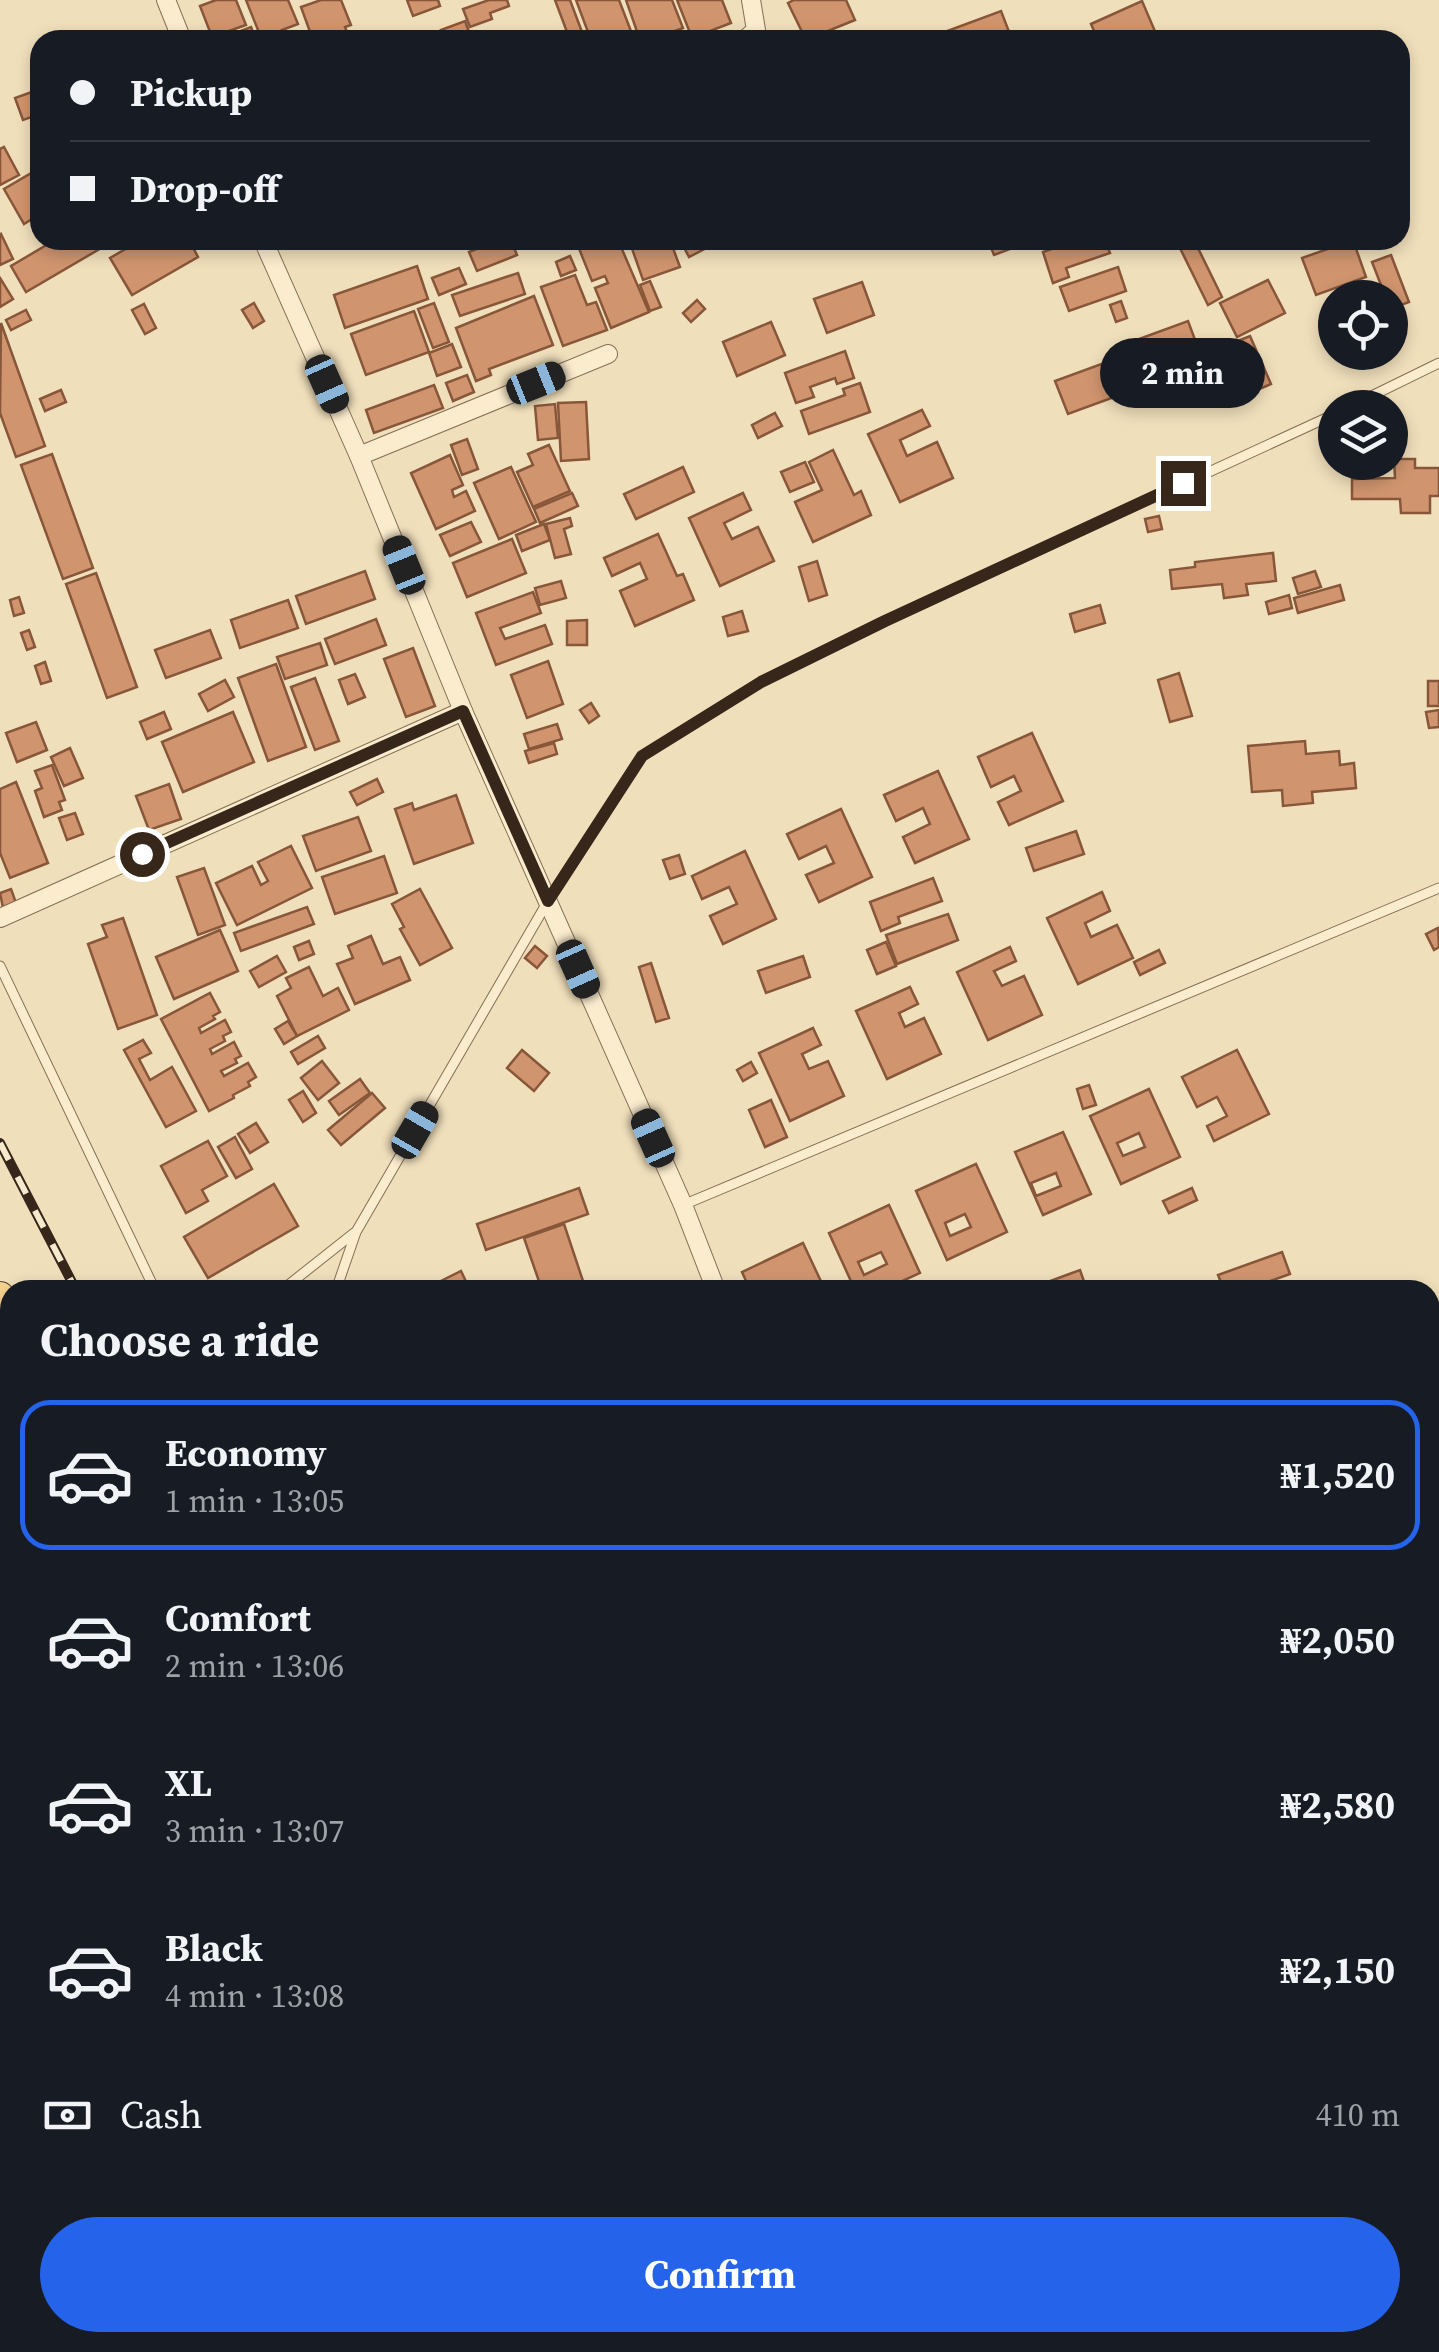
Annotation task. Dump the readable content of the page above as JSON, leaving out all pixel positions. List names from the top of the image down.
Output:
{
  "page": {
    "banner": ["Pickup", "Drop-off"],
    "bubble": "2 min",
    "heading": "Choose a ride",
    "list": [
      {
        "name": "Economy",
        "note": "1 min · 13:05",
        "value": "₦1,520"
      },
      {
        "name": "Comfort",
        "note": "2 min · 13:06",
        "value": "₦2,050"
      },
      {
        "name": "XL",
        "note": "3 min · 13:07",
        "value": "₦2,580"
      },
      {
        "name": "Black",
        "note": "4 min · 13:08",
        "value": "₦2,150"
      }
    ],
    "pay": ["Cash", "410 m"],
    "buttons": "Confirm"
  }
}
